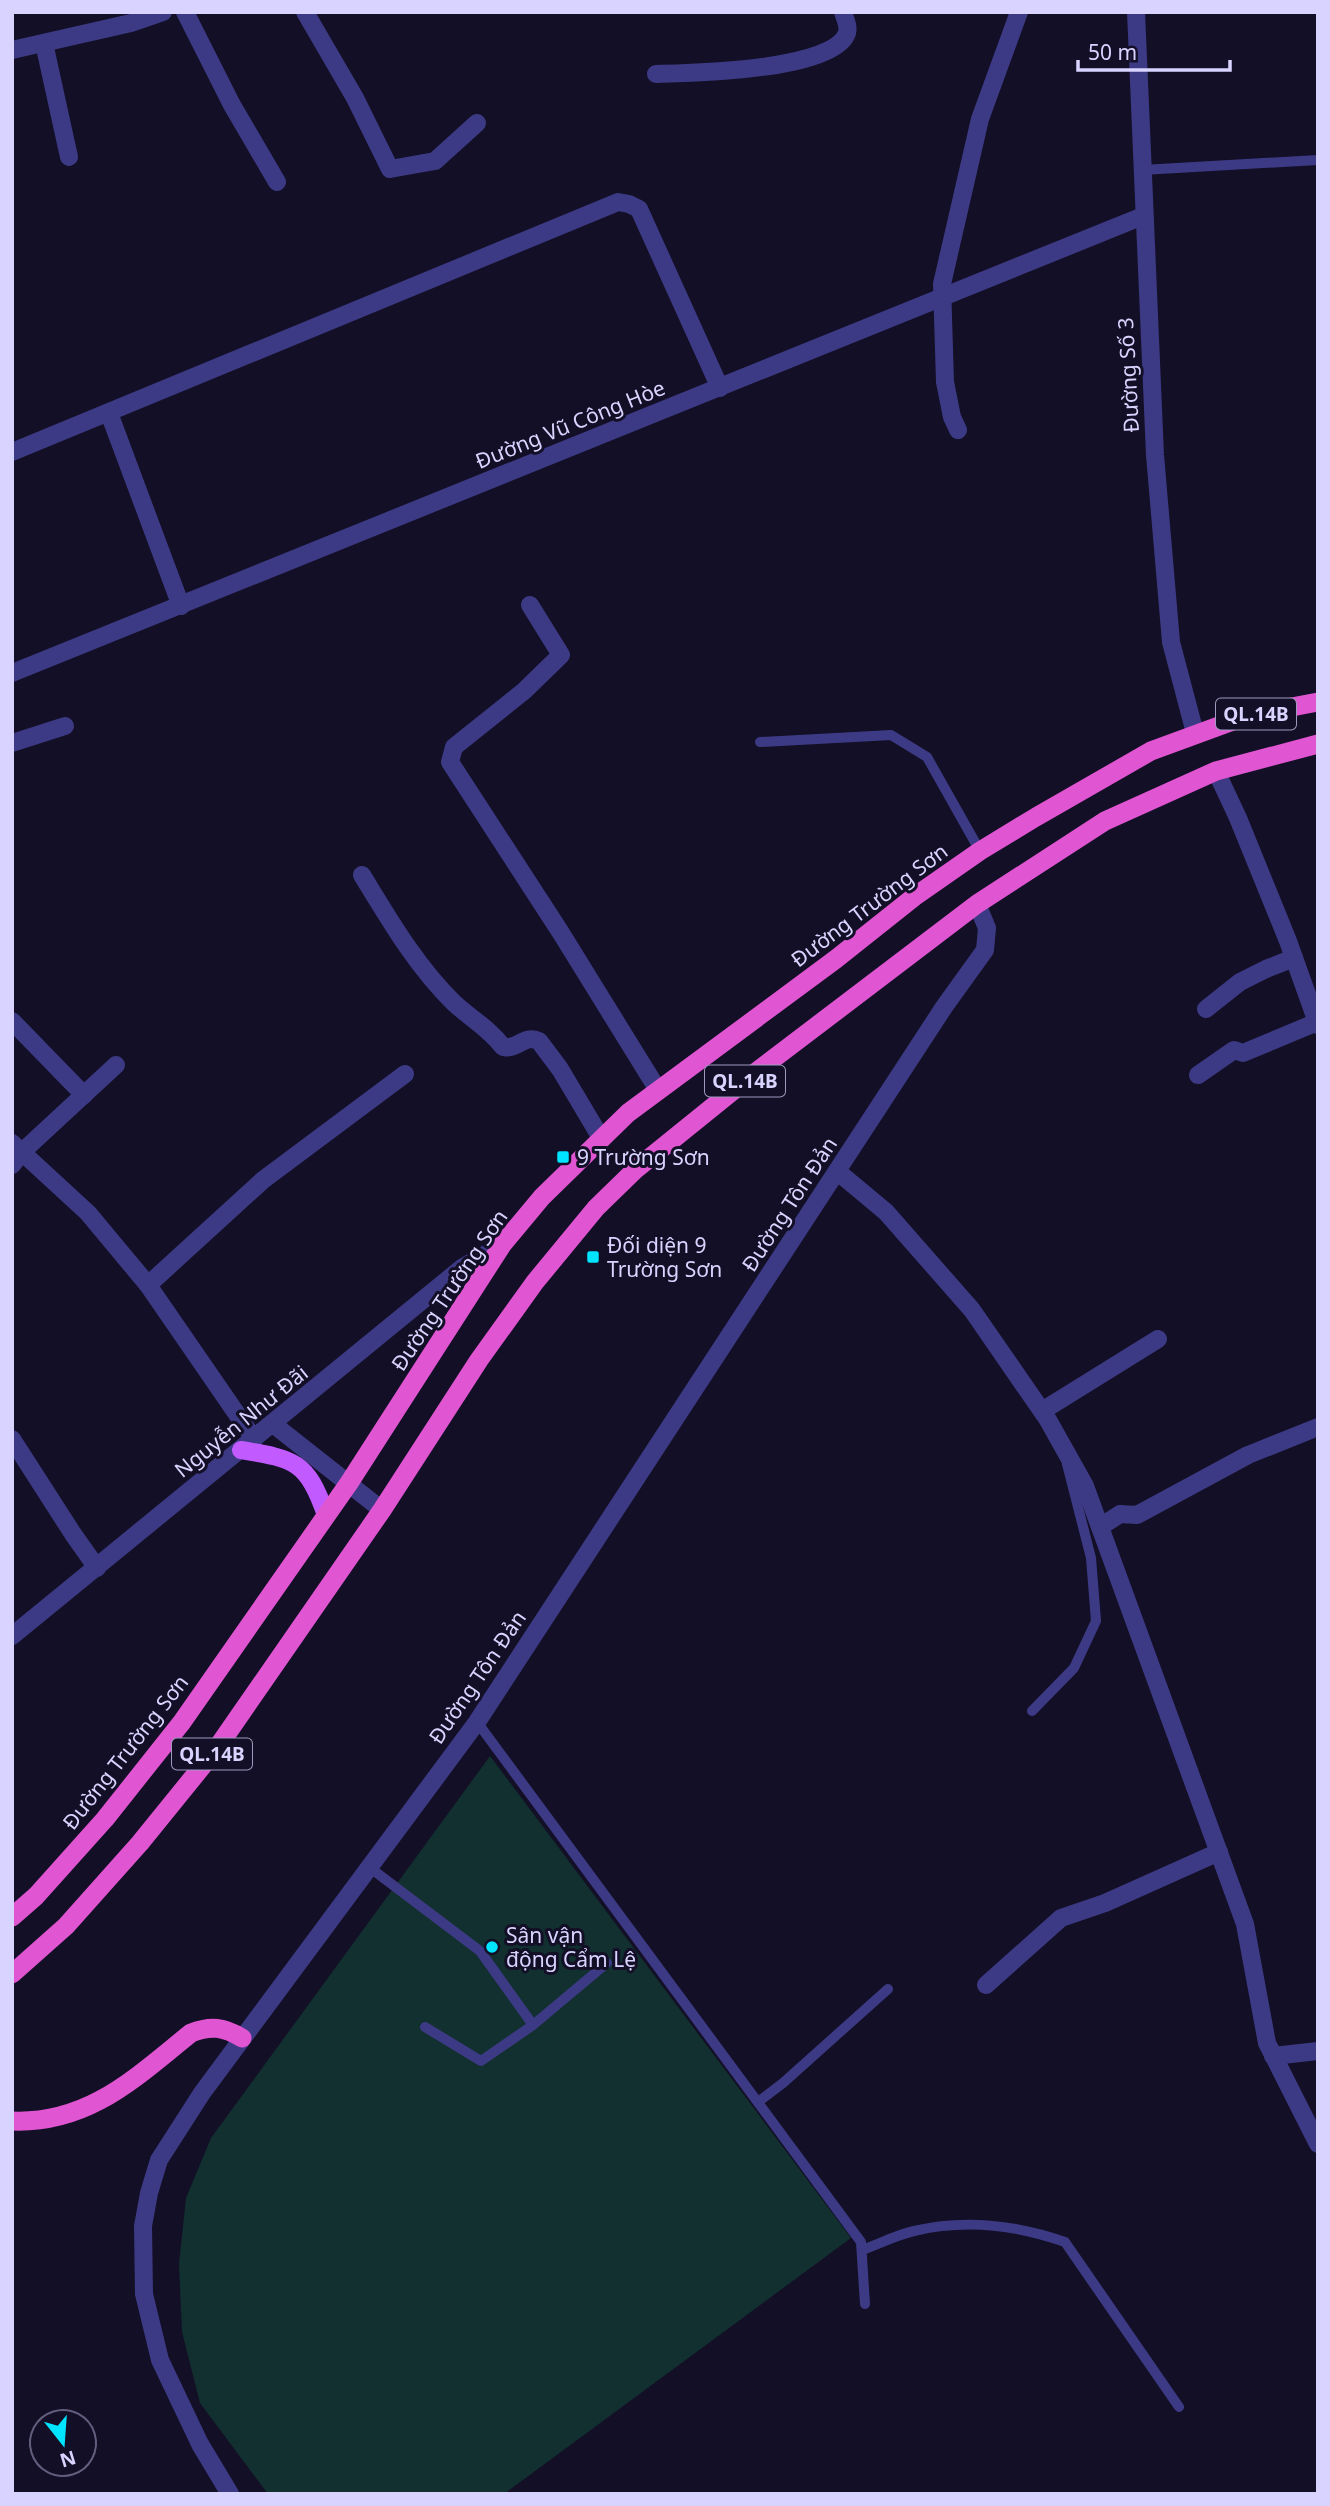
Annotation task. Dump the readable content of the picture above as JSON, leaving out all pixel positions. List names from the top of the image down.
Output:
{
  "streets": {
    "highway": ["QL.14B", "Đường Trường Sơn"],
    "street": [
      "Đường Số 3",
      "Đường Vũ Công Hòe",
      "Đường Tôn Đản",
      "Nguyễn Như Đãi"
    ]
  },
  "crossings": [
    ["Đường Số 3", "Đường Vũ Công Hòe"],
    ["Đường Số 3", "Đường Trường Sơn"],
    ["QL.14B", "Đường Tôn Đản"],
    ["Đường Trường Sơn", "Nguyễn Như Đãi"]
  ],
  "places": {
    "transit": ["9 Trường Sơn", "Đối diện 9 Trường Sơn"],
    "other": ["Sân vận động Cẩm Lệ"]
  },
  "scale_bar": "50 m",
  "north": "bottom"
}
